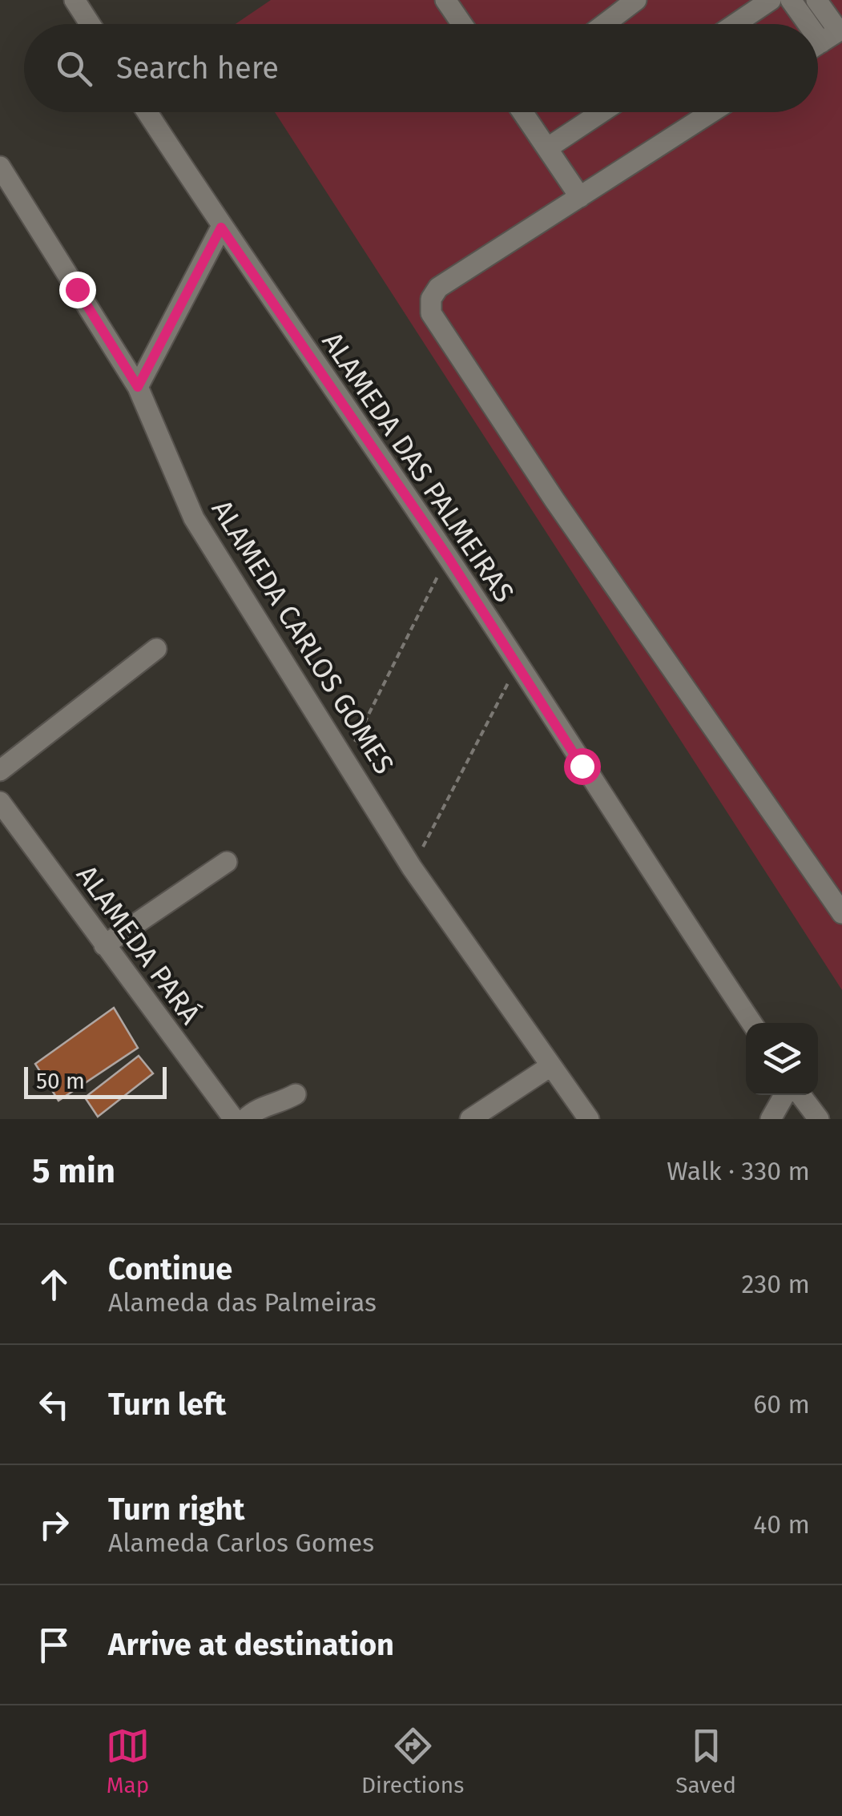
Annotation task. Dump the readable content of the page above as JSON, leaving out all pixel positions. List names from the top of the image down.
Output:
{
  "streets": {
    "street": ["ALAMEDA DAS PALMEIRAS", "ALAMEDA CARLOS GOMES", "ALAMEDA PARÁ"]
  },
  "scale_bar": "50 m",
  "page": {
    "search": "Search here",
    "scale": "50 m",
    "heading": ["5 min", "Walk · 330 m"],
    "list": [
      ["Continue", "Alameda das Palmeiras", "230 m"],
      ["Turn left", "60 m"],
      ["Turn right", "Alameda Carlos Gomes", "40 m"],
      "Arrive at destination"
    ],
    "nav": ["Map", "Directions", "Saved"]
  }
}
